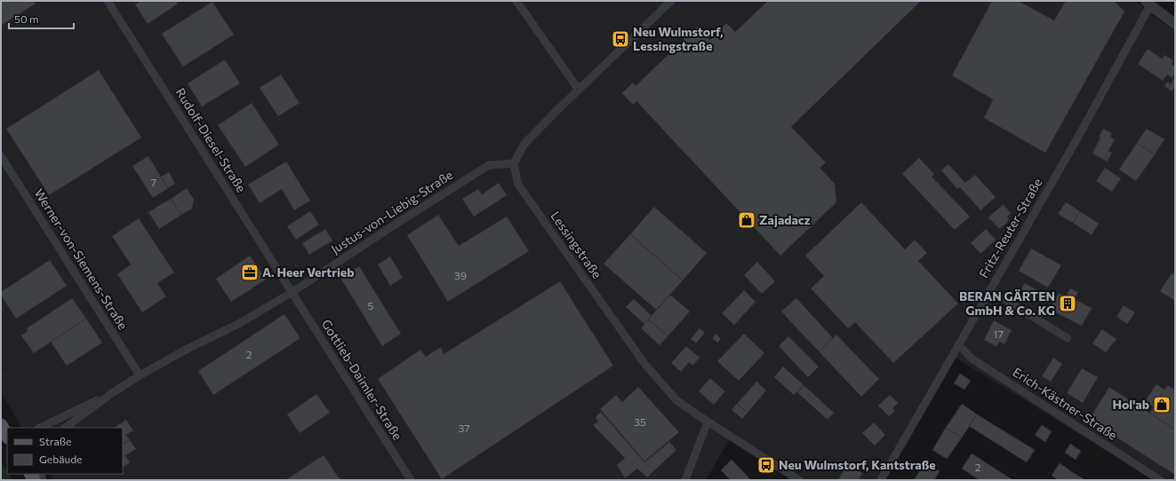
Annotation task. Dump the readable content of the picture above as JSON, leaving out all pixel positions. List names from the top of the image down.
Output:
{
  "streets": {
    "street": [
      "Rudolf-Diesel-Straße",
      "Justus-von-Liebig-Straße",
      "Fritz-Reuter-Straße",
      "Lessingstraße",
      "Werner-von-Siemens-Straße",
      "Gottlieb-Daimler-Straße",
      "Erich-Kästner-Straße"
    ]
  },
  "crossings": [
    ["Rudolf-Diesel-Straße", "Justus-von-Liebig-Straße"],
    ["Rudolf-Diesel-Straße", "Gottlieb-Daimler-Straße"],
    ["Justus-von-Liebig-Straße", "Lessingstraße"],
    ["Justus-von-Liebig-Straße", "Werner-von-Siemens-Straße"],
    ["Justus-von-Liebig-Straße", "Gottlieb-Daimler-Straße"],
    ["Fritz-Reuter-Straße", "Erich-Kästner-Straße"]
  ],
  "places": {
    "bus stop": ["Neu Wulmstorf, Lessingstraße", "Neu Wulmstorf, Kantstraße"],
    "shop": ["Zajadacz", "Hol'ab"],
    "office": ["A. Heer Vertrieb"],
    "building": ["BERAN GÄRTEN GmbH & Co. KG"]
  },
  "house_numbers": [
    "7",
    "39",
    "5",
    "17",
    "2",
    "35",
    "37",
    "2"
  ],
  "legend": ["Straße", "Gebäude"],
  "scale_bar": "50 m"
}
